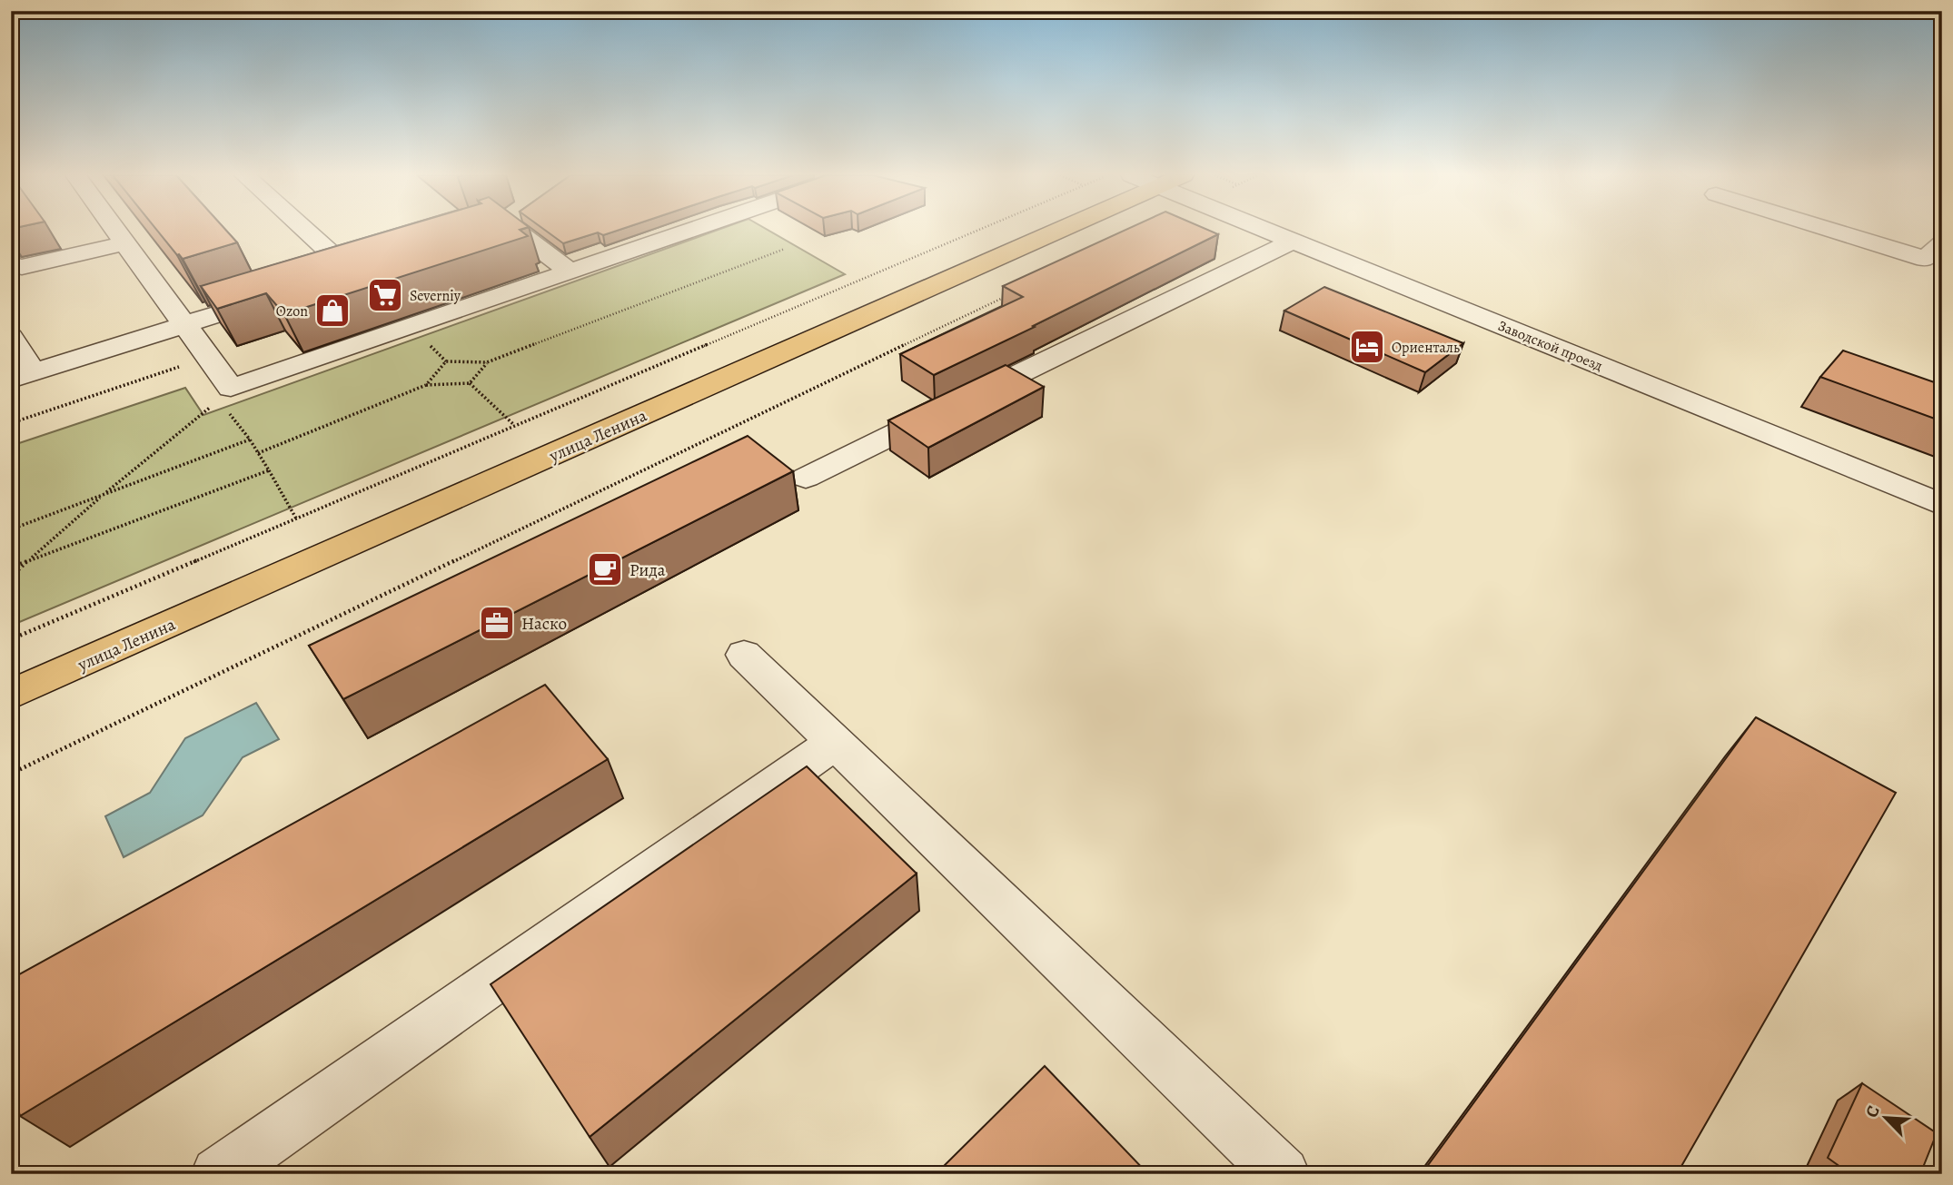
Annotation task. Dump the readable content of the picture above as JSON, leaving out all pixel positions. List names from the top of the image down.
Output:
{
  "streets": {
    "main road": ["улица Ленина"],
    "street": ["Заводской проезд"]
  },
  "places": {
    "supermarket": ["Severniy"],
    "shop": ["Ozon"],
    "hotel": ["Ориенталь"],
    "cafe": ["Рида"],
    "office": ["Наско"]
  },
  "north": "top left"
}
